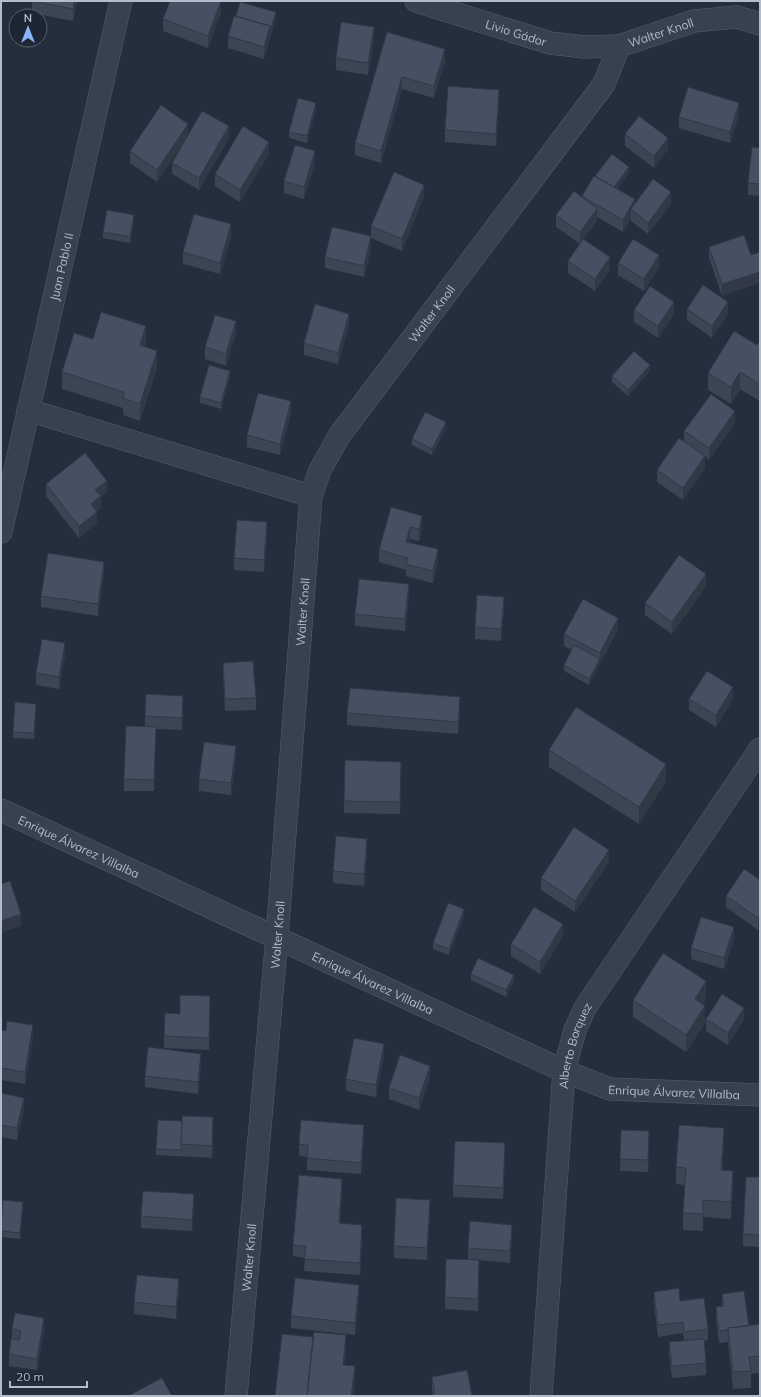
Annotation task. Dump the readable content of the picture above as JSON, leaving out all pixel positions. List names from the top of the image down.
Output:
{
  "streets": {
    "street": [
      "Livio Gádor",
      "Walter Knoll",
      "Juan Pablo II",
      "Enrique Álvarez Villalba",
      "Alberto Borquez"
    ]
  },
  "crossings": [
    ["Livio Gádor", "Walter Knoll"],
    ["Walter Knoll", "Enrique Álvarez Villalba"],
    ["Enrique Álvarez Villalba", "Alberto Borquez"]
  ],
  "scale_bar": "20 m",
  "north": "top"
}
